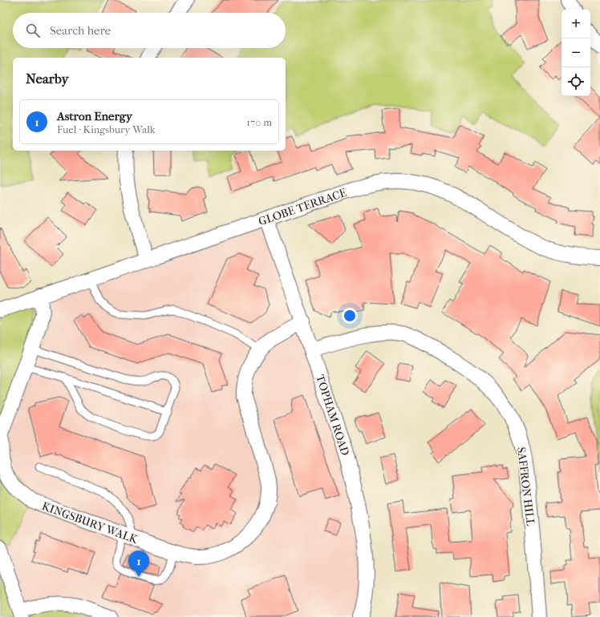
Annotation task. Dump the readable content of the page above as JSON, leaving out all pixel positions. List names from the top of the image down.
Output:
{
  "streets": {
    "street": [
      "GLOBE TERRACE",
      "TOPHAM ROAD",
      "SAFFRON HILL",
      "KINGSBURY WALK"
    ]
  },
  "crossings": [
    ["GLOBE TERRACE", "TOPHAM ROAD"],
    ["GLOBE TERRACE", "KINGSBURY WALK"],
    ["TOPHAM ROAD", "SAFFRON HILL"],
    ["TOPHAM ROAD", "KINGSBURY WALK"]
  ],
  "page": {
    "map_buttons": ["+", "−"],
    "search": "Search here",
    "heading": "Nearby",
    "list": [
      {
        "mark": "1",
        "name": "Astron Energy",
        "note": "Fuel · Kingsbury Walk",
        "value": "170 m"
      }
    ],
    "pins": "1"
  }
}
